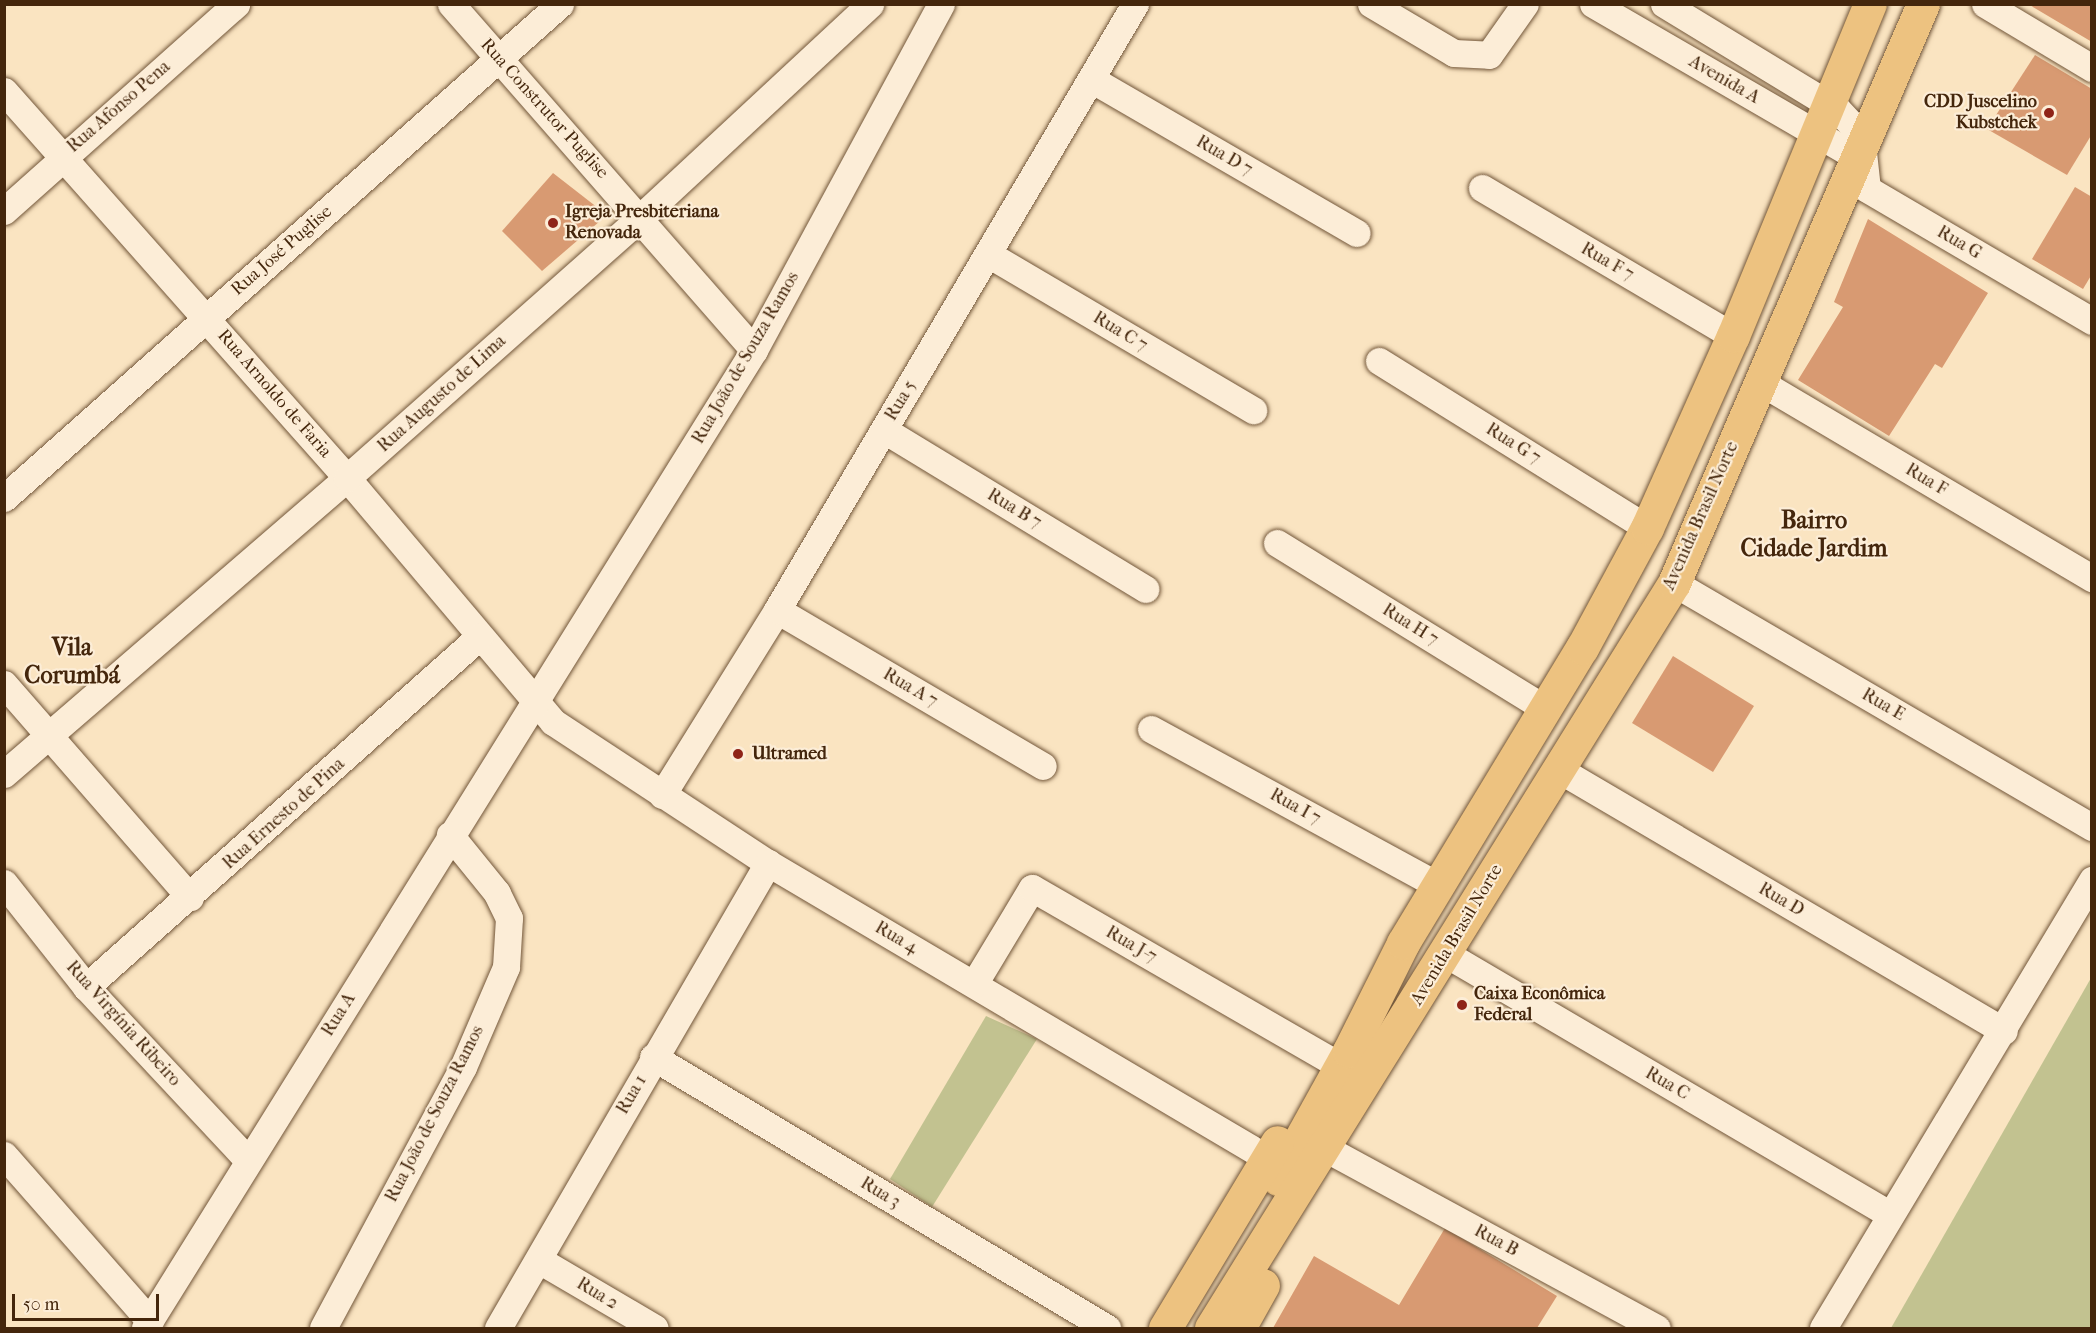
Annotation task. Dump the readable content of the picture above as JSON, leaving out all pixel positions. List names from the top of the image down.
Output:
{
  "streets": {
    "main road": ["Avenida Brasil Norte"],
    "street": [
      "Avenida A",
      "Rua Afonso Pena",
      "Rua Construtor Puglise",
      "Rua D 7",
      "Rua G",
      "Rua José Puglise",
      "Rua F 7",
      "Rua C 7",
      "Rua João de Souza Ramos",
      "Rua Arnoldo de Faria",
      "Rua Augusto de Lima",
      "Rua 5",
      "Rua G 7",
      "Rua F",
      "Rua B 7",
      "Rua H 7",
      "Rua A 7",
      "Rua E",
      "Rua I 7",
      "Rua Ernesto de Pina",
      "Rua D",
      "Rua 4",
      "Rua J-7",
      "Rua A",
      "Rua Virgínia Ribeiro",
      "Rua C",
      "Rua 1",
      "Rua 3",
      "Rua B",
      "Rua 2"
    ]
  },
  "crossings": [
    ["Avenida A", "Rua G"],
    ["Avenida A", "Avenida Brasil Norte"],
    ["Rua Afonso Pena", "Rua Arnoldo de Faria"],
    ["Rua Construtor Puglise", "Rua José Puglise"],
    ["Rua Construtor Puglise", "Rua João de Souza Ramos"],
    ["Rua Construtor Puglise", "Rua Augusto de Lima"],
    ["Rua D 7", "Rua 5"],
    ["Rua G", "Avenida Brasil Norte"],
    ["Rua José Puglise", "Rua Arnoldo de Faria"],
    ["Rua C 7", "Rua 5"],
    ["Rua João de Souza Ramos", "Rua Arnoldo de Faria"],
    ["Rua João de Souza Ramos", "Rua 4"],
    ["Rua João de Souza Ramos", "Rua A"],
    ["Rua Arnoldo de Faria", "Rua Augusto de Lima"],
    ["Rua Arnoldo de Faria", "Rua Ernesto de Pina"],
    ["Rua Arnoldo de Faria", "Rua 4"],
    ["Rua Arnoldo de Faria", "Rua A"],
    ["Rua 5", "Rua B 7"],
    ["Rua 5", "Rua A 7"],
    ["Rua 5", "Rua 4"],
    ["Rua F", "Avenida Brasil Norte"],
    ["Avenida Brasil Norte", "Rua E"],
    ["Avenida Brasil Norte", "Rua D"],
    ["Avenida Brasil Norte", "Rua C"],
    ["Avenida Brasil Norte", "Rua B"],
    ["Rua Ernesto de Pina", "Rua Virgínia Ribeiro"],
    ["Rua 4", "Rua J-7"],
    ["Rua 4", "Rua A"],
    ["Rua 4", "Rua 1"],
    ["Rua A", "Rua Virgínia Ribeiro"],
    ["Rua 1", "Rua 3"],
    ["Rua 1", "Rua 2"]
  ],
  "districts": ["Bairro Cidade Jardim", "Vila Corumbá"],
  "places": [
    "CDD Juscelino Kubstchek",
    "Igreja Presbiteriana Renovada",
    "Ultramed",
    "Caixa Econômica Federal"
  ],
  "scale_bar": "50 m"
}
